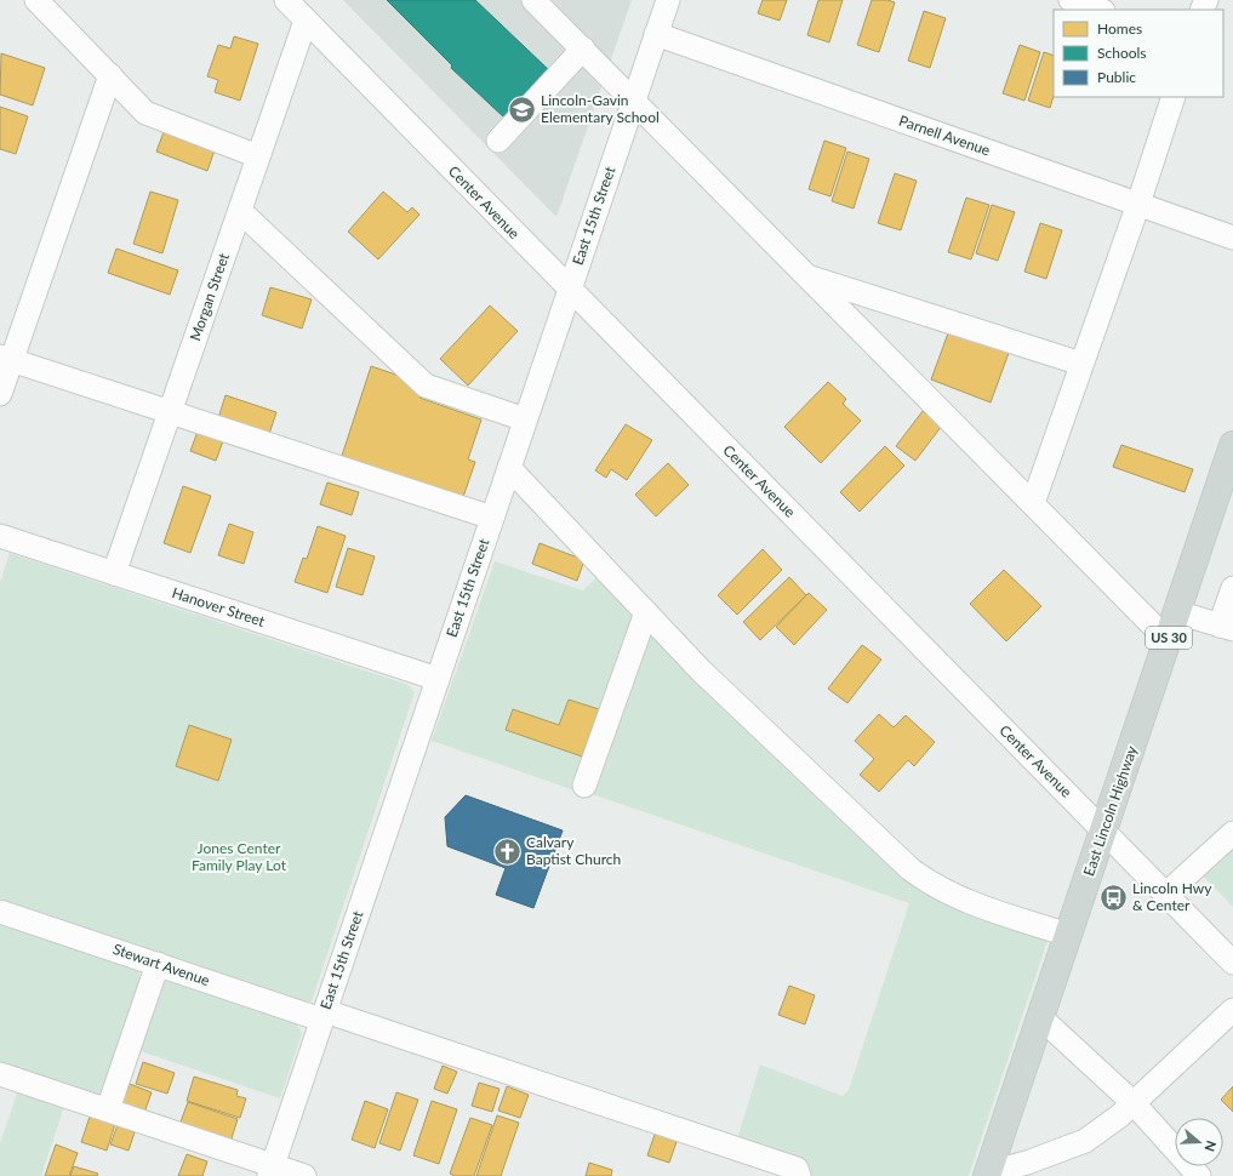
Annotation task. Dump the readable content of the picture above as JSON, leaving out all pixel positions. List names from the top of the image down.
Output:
{
  "streets": {
    "main road": ["US 30", "East Lincoln Highway"],
    "street": [
      "Parnell Avenue",
      "Center Avenue",
      "East 15th Street",
      "Morgan Street",
      "Hanover Street",
      "Stewart Avenue"
    ]
  },
  "crossings": [
    ["Parnell Avenue", "East 15th Street"],
    ["Center Avenue", "East 15th Street"],
    ["Center Avenue", "Morgan Street"],
    ["Center Avenue", "East Lincoln Highway"],
    ["East 15th Street", "Hanover Street"],
    ["East 15th Street", "Stewart Avenue"],
    ["Morgan Street", "Hanover Street"]
  ],
  "parks": ["Jones Center Family Play Lot"],
  "places": {
    "school or university": ["Lincoln-Gavin Elementary School"],
    "church": ["Calvary Baptist Church"],
    "bus stop": ["Lincoln Hwy & Center"]
  },
  "legend": ["Homes", "Schools", "Public"],
  "north": "right"
}
